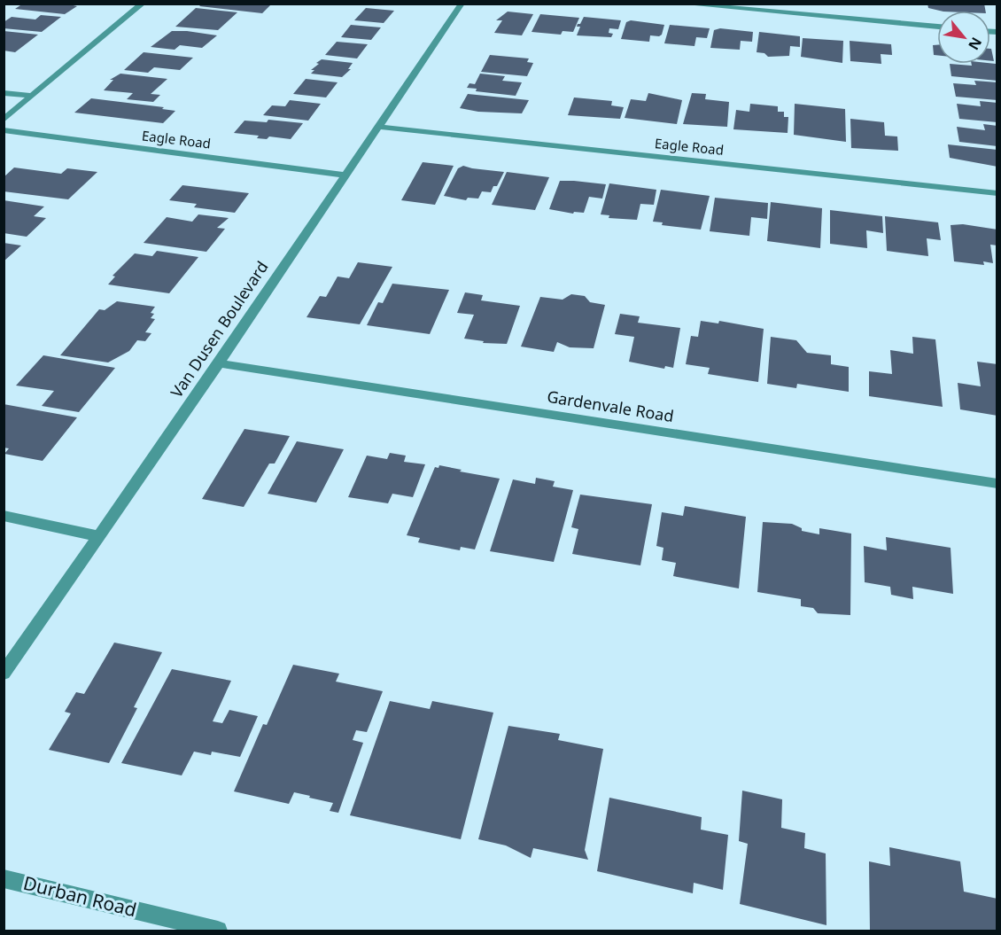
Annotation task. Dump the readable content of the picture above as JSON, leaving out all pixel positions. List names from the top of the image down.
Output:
{
  "streets": {
    "street": [
      "Eagle Road",
      "Van Dusen Boulevard",
      "Gardenvale Road",
      "Durban Road"
    ]
  },
  "crossings": [
    ["Eagle Road", "Van Dusen Boulevard"],
    ["Van Dusen Boulevard", "Gardenvale Road"]
  ],
  "north": "bottom right"
}
